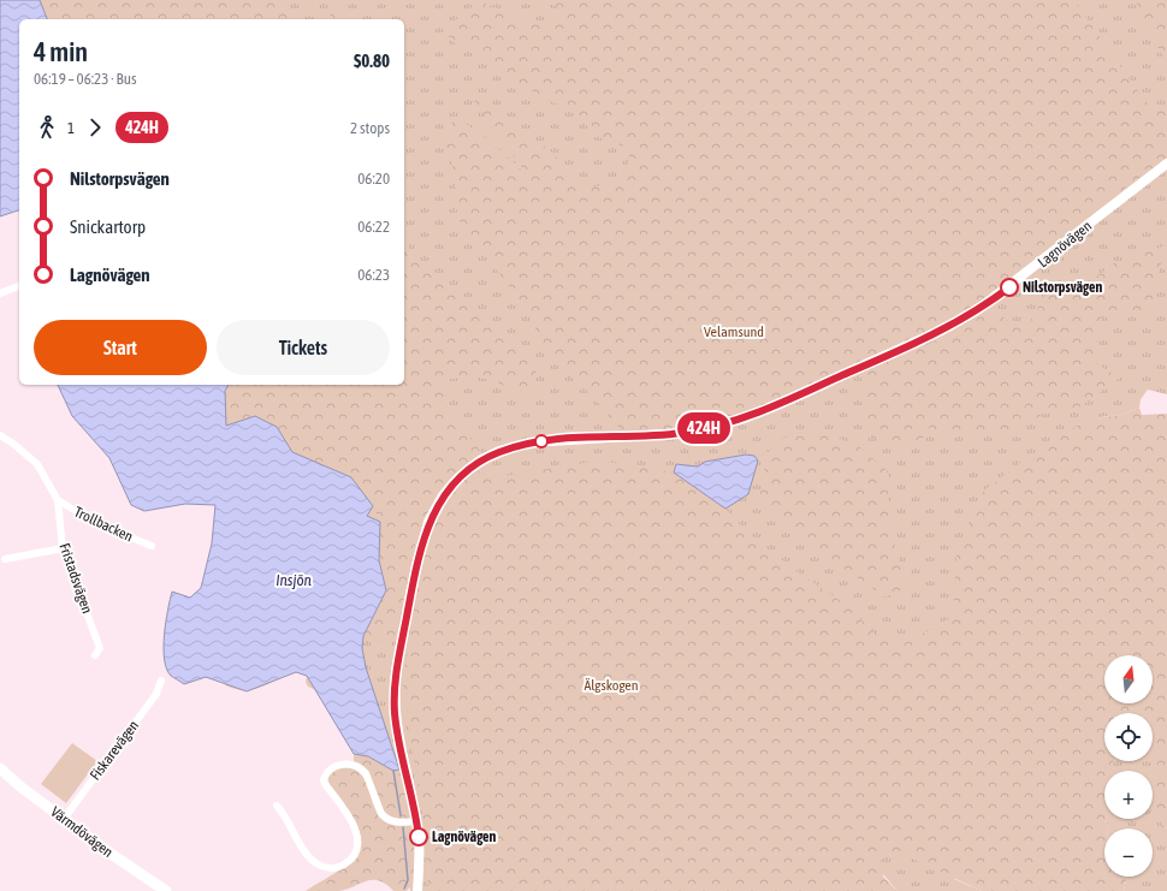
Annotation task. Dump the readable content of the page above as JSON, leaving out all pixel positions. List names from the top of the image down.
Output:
{
  "streets": {
    "main road": ["Värmdövägen"],
    "street": [
      "Lagnövägen",
      "Trollbacken",
      "Fristadsvägen",
      "Fiskarevägen"
    ]
  },
  "crossings": [
    ["Trollbacken", "Fristadsvägen"],
    ["Fiskarevägen", "Värmdövägen"]
  ],
  "water": ["Insjön"],
  "parks": ["Velamsund", "Älgskogen"],
  "places": ["Nilstorpsvägen", "Lagnövägen"],
  "lines": ["bus line 424H"],
  "north": "top",
  "page": {
    "on_map": "424H",
    "heading": ["4 min", "06:19 – 06:23 · Bus", "$0.80"],
    "legs": ["1", "424H", "2 stops"],
    "list": [
      {
        "name": "Nilstorpsvägen",
        "value": "06:20"
      },
      {
        "name": "Snickartorp",
        "value": "06:22"
      },
      {
        "name": "Lagnövägen",
        "value": "06:23"
      }
    ],
    "buttons": ["Start", "Tickets"],
    "map_buttons": ["+", "−"]
  }
}
